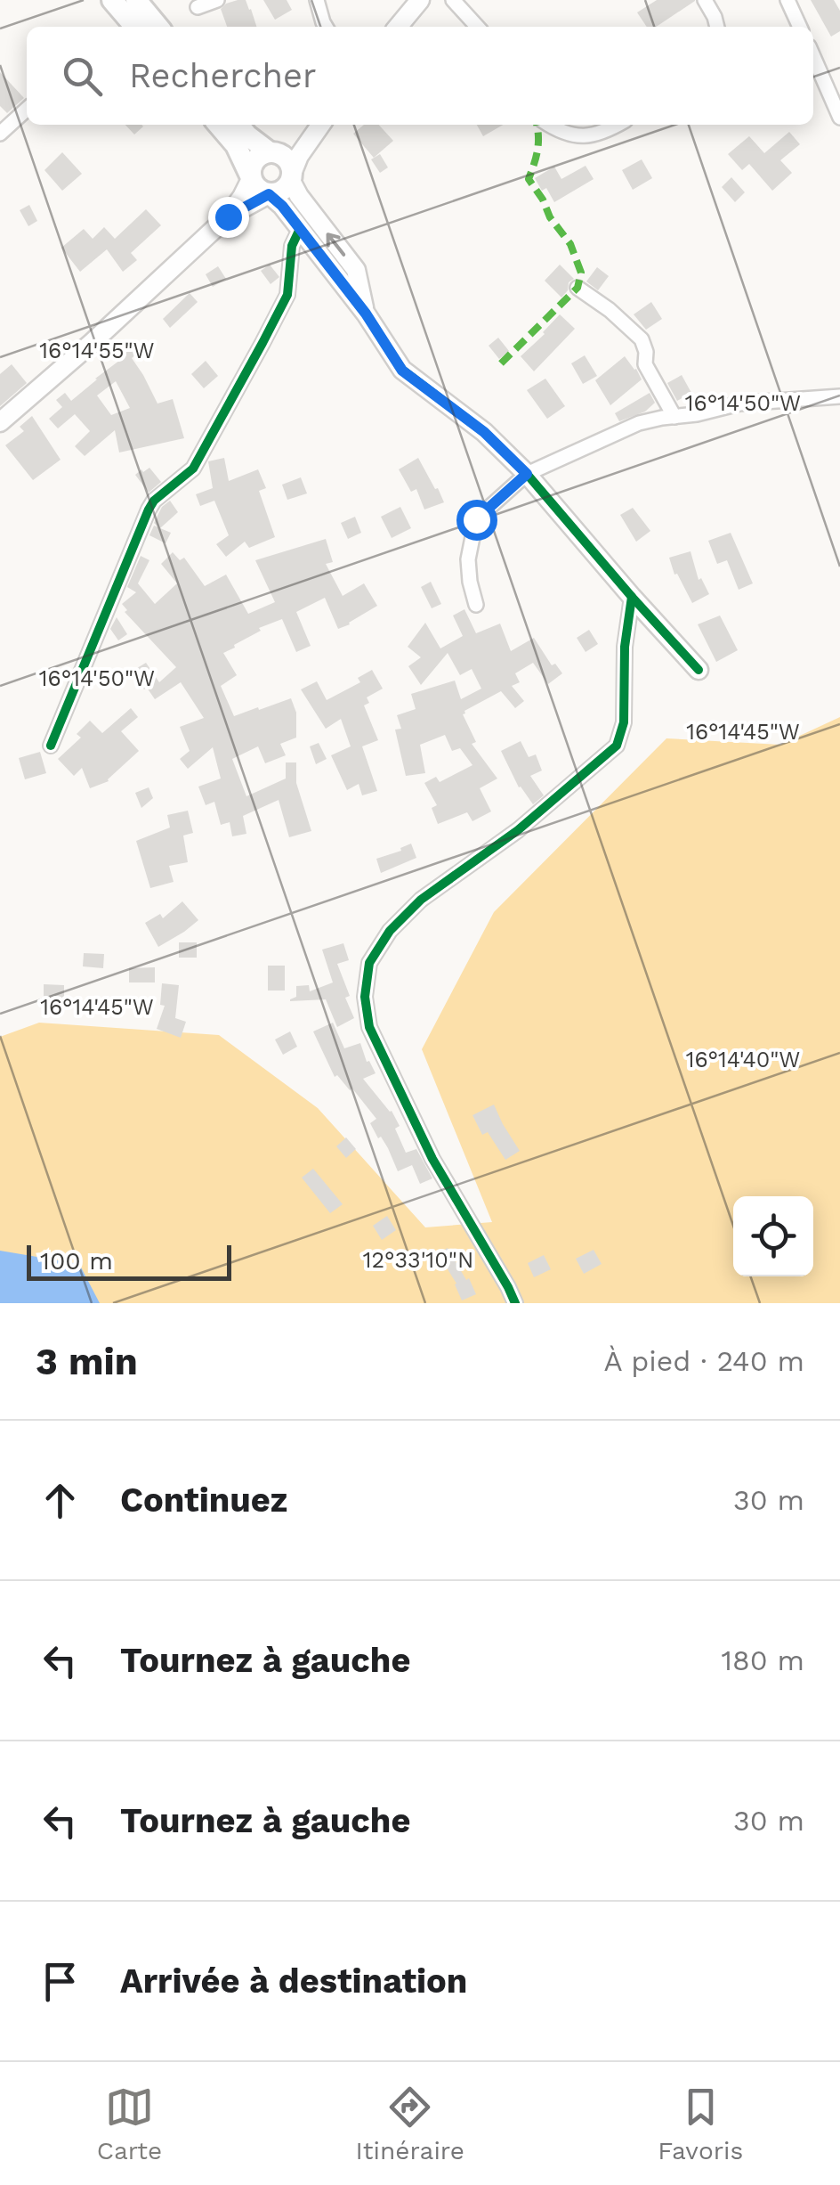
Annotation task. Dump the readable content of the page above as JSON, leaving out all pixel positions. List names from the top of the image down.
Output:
{
  "scale_bar": "100 m",
  "page": {
    "search": "Rechercher",
    "scale": "100 m",
    "heading": ["3 min", "À pied · 240 m"],
    "list": [
      ["Continuez", "30 m"],
      ["Tournez à gauche", "180 m"],
      ["Tournez à gauche", "30 m"],
      "Arrivée à destination"
    ],
    "nav": ["Carte", "Itinéraire", "Favoris"]
  },
  "coordinates": [
    "16°14'55\"W",
    "16°14'50\"W",
    "16°14'45\"W",
    "16°14'40\"W",
    "12°33'10\"N"
  ]
}
